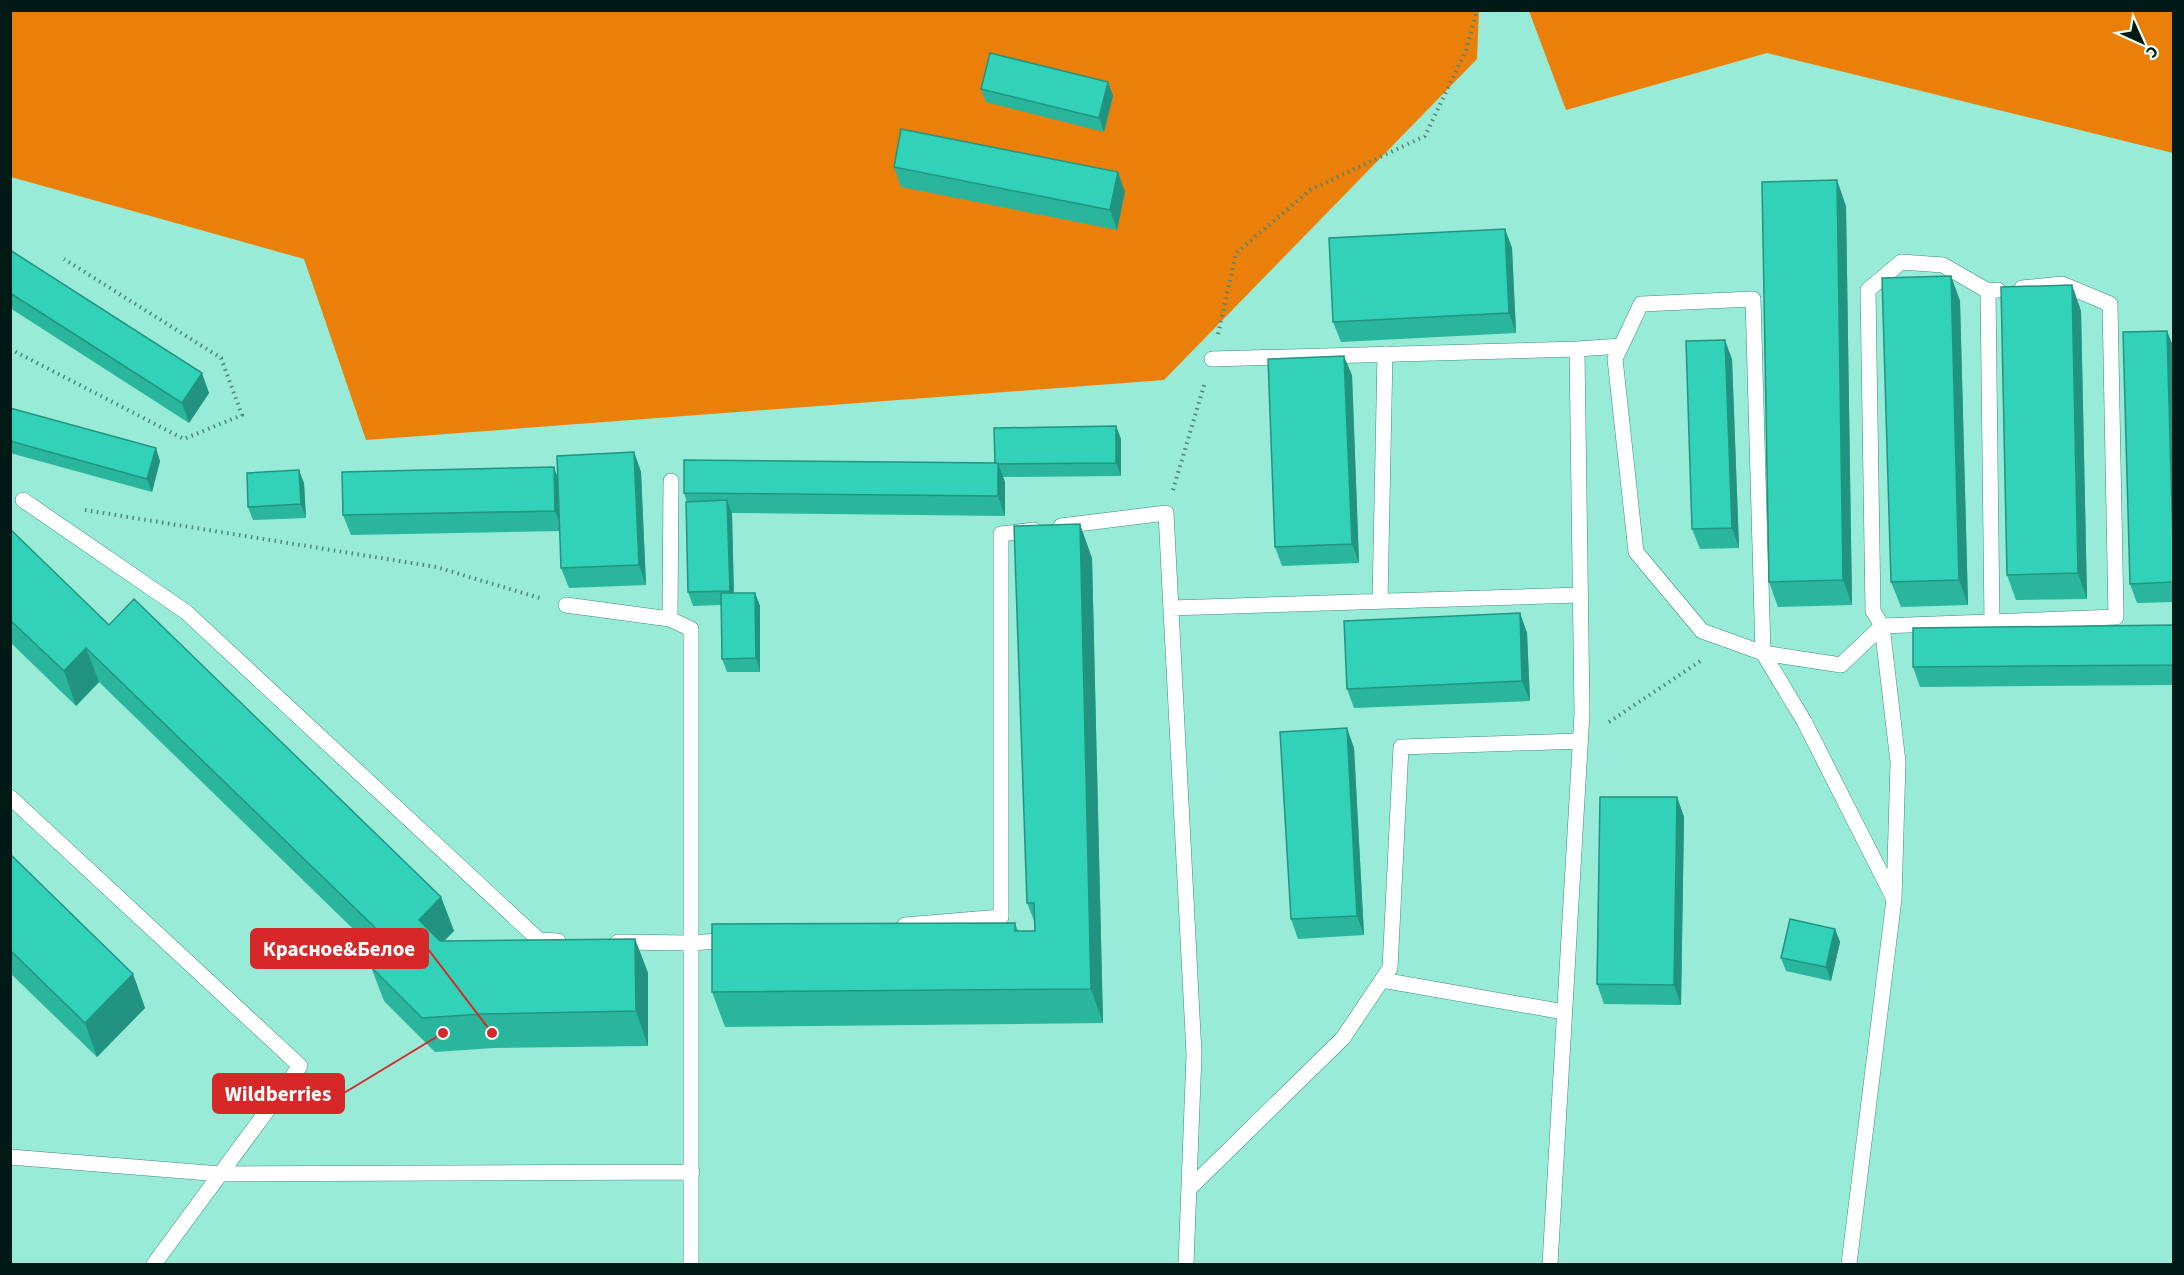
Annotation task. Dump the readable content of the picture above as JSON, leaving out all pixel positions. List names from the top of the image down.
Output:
{
  "places": ["Wildberries", "Красное&Белое"],
  "north": "bottom right"
}
